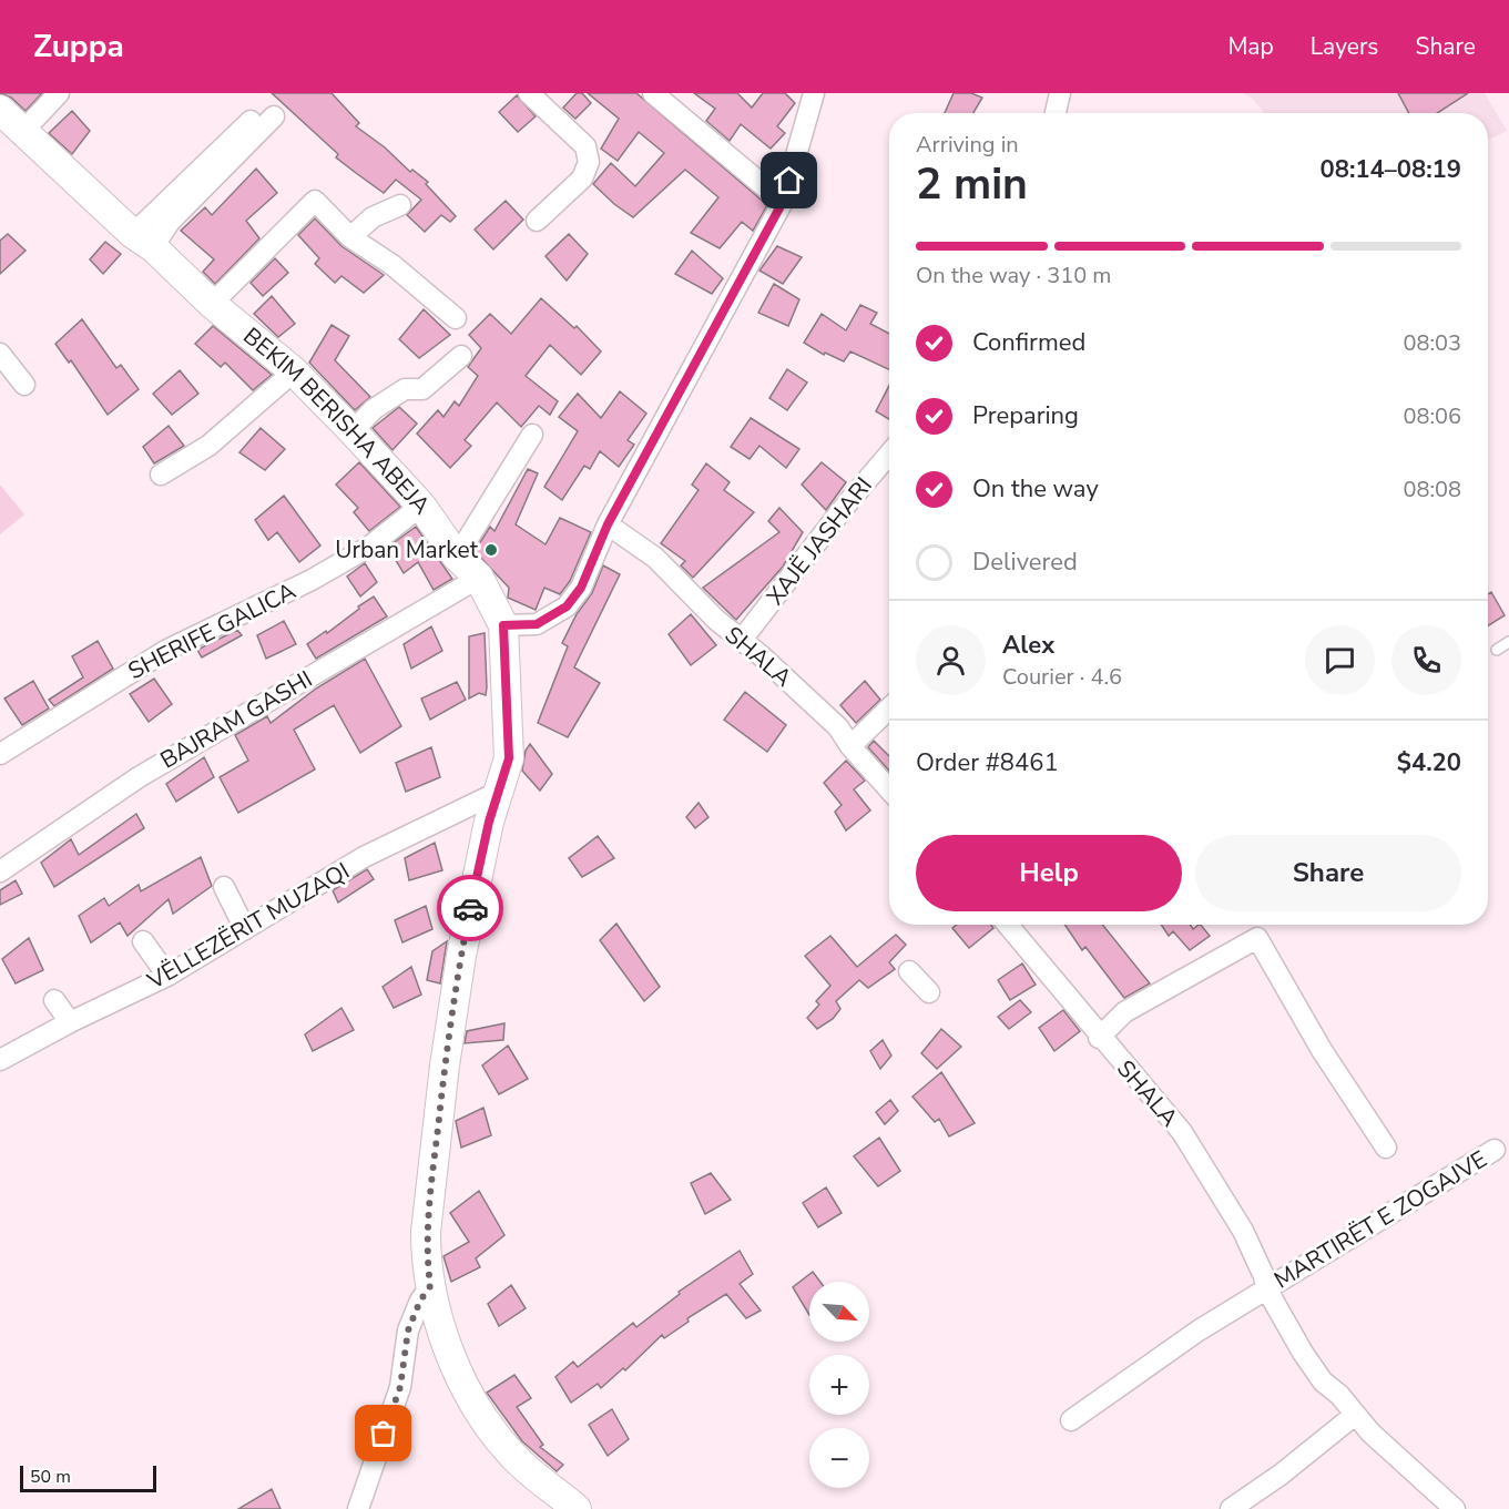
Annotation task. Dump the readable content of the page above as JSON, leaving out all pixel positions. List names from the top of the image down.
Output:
{
  "streets": {
    "street": [
      "BEKIM BERISHA ABEJA",
      "XAJË JASHARI",
      "SHERIFE GALICA",
      "SHALA",
      "BAJRAM GASHI",
      "VËLLEZËRIT MUZAQI",
      "MARTIRËT E ZOGAJVE"
    ]
  },
  "crossings": [
    ["BEKIM BERISHA ABEJA", "SHERIFE GALICA"],
    ["BEKIM BERISHA ABEJA", "BAJRAM GASHI"],
    ["BEKIM BERISHA ABEJA", "VËLLEZËRIT MUZAQI"],
    ["XAJË JASHARI", "SHALA"],
    ["SHALA", "MARTIRËT E ZOGAJVE"]
  ],
  "places": ["Urban Market"],
  "scale_bar": "50 m",
  "north": "bottom right",
  "page": {
    "header": "Zuppa",
    "nav": ["Map", "Layers", "Share"],
    "heading": ["2 min", "Arriving in", "08:14–08:19"],
    "panel": [
      "Alex",
      "Courier · 4.6",
      "Order #8461",
      "$4.20"
    ],
    "bar": "On the way · 310 m",
    "list": [
      ["Confirmed", "08:03"],
      ["Preparing", "08:06"],
      ["On the way", "08:08"],
      "Delivered"
    ],
    "buttons": ["Help", "Share"],
    "map_buttons": ["+", "−"],
    "scale": "50 m"
  }
}
